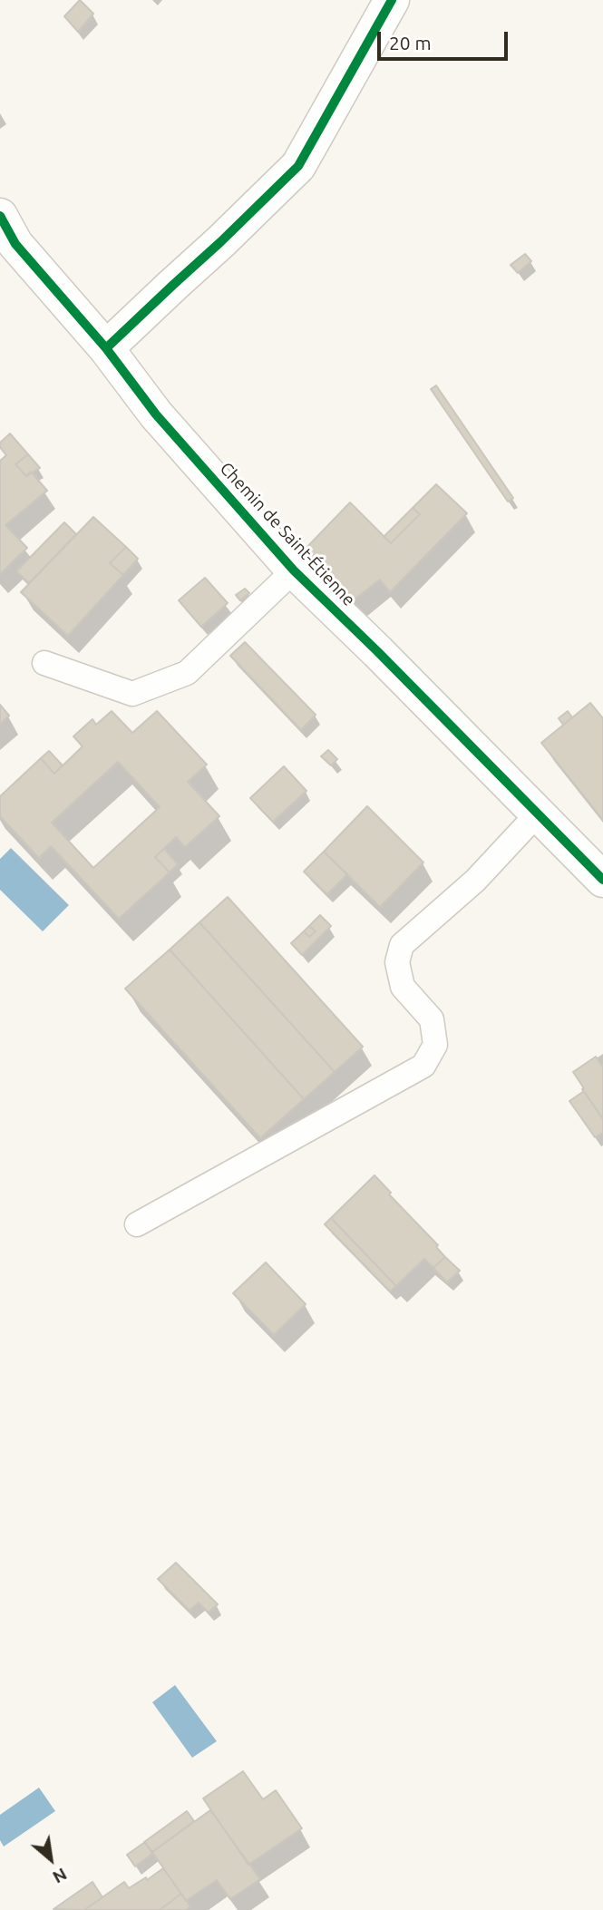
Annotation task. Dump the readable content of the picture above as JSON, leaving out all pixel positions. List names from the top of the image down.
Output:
{
  "streets": {
    "street": ["Chemin de Saint-Étienne"]
  },
  "scale_bar": "20 m",
  "north": "bottom right"
}
